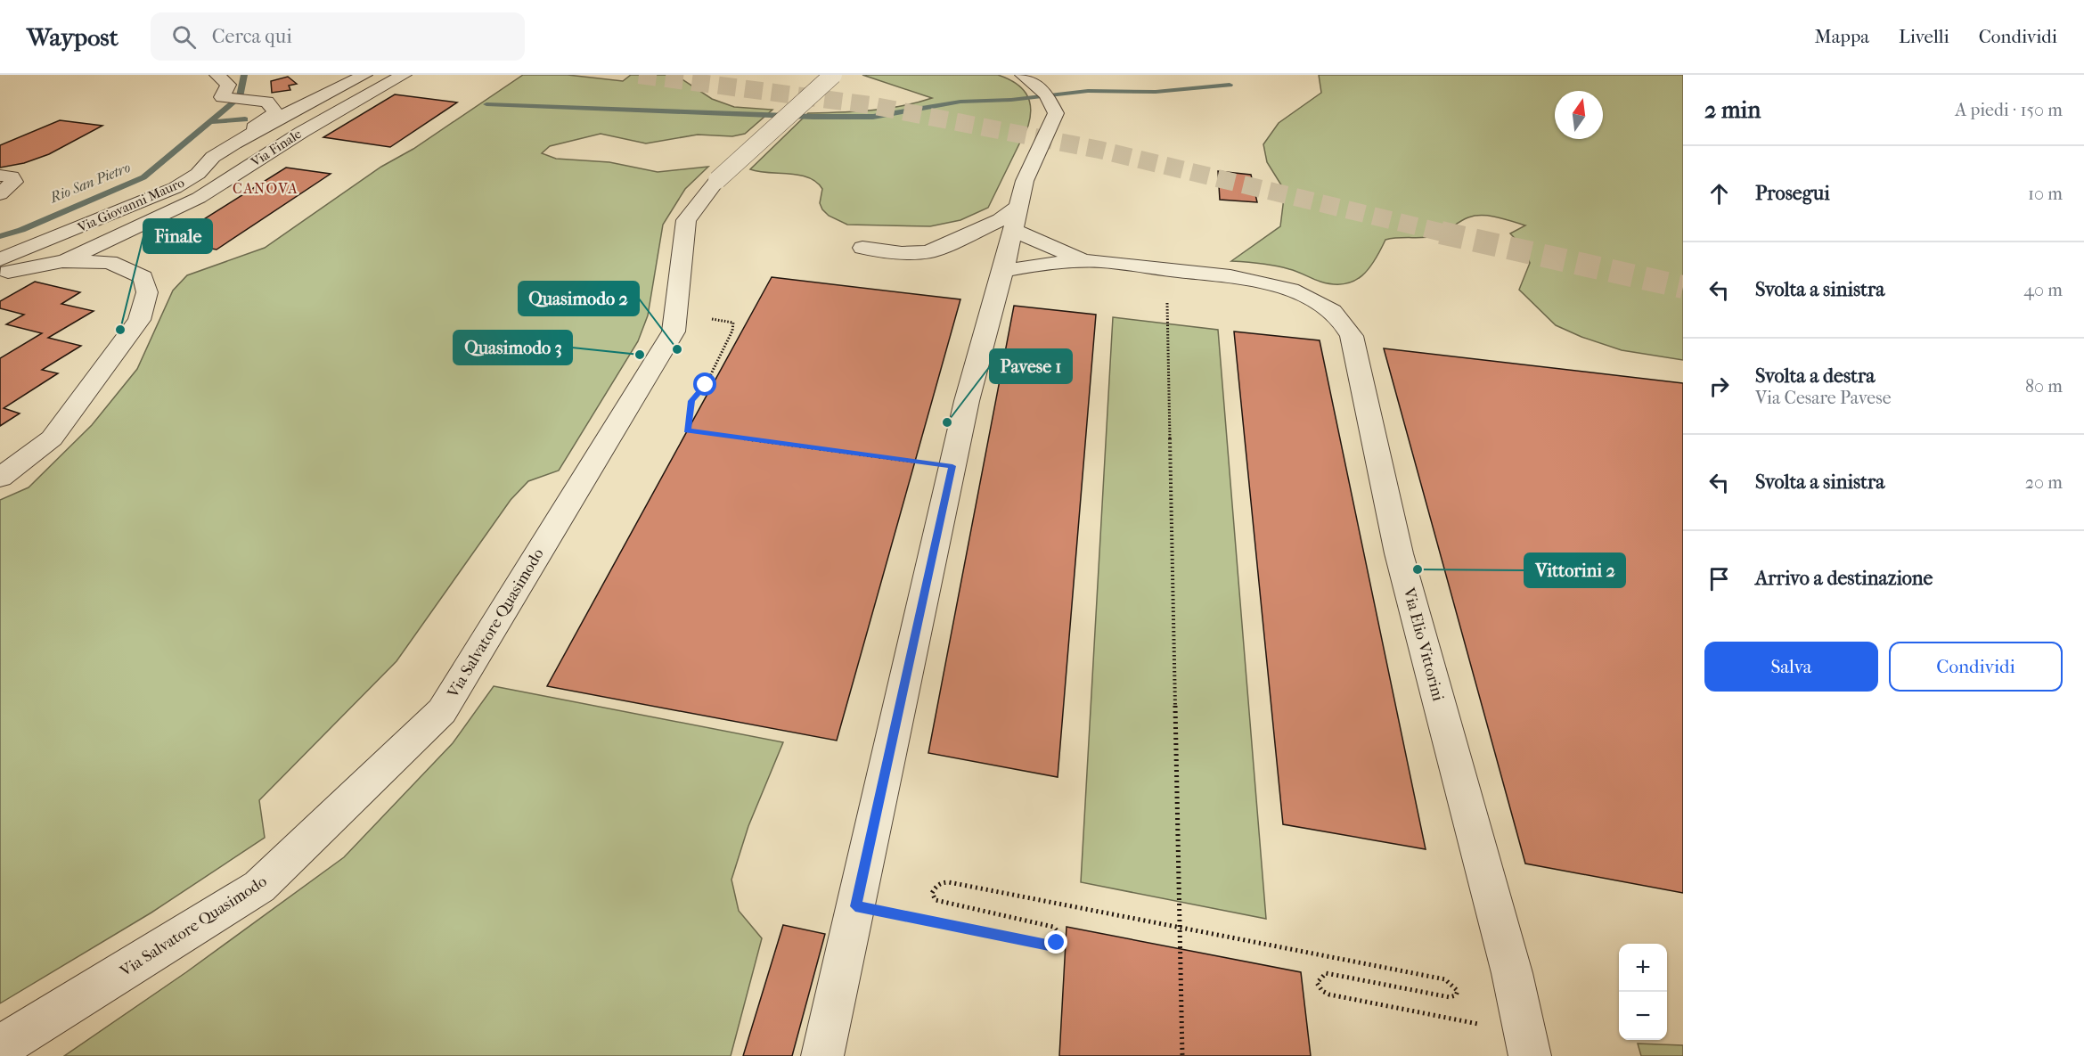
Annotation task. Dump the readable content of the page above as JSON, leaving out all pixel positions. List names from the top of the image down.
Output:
{
  "streets": {
    "street": [
      "Via Finale",
      "Via Giovanni Mauro",
      "Via Salvatore Quasimodo",
      "Via Elio Vittorini"
    ]
  },
  "districts": ["CANOVA"],
  "water": ["Rio San Pietro"],
  "places": [
    "Finale",
    "Quasimodo 2",
    "Quasimodo 3",
    "Pavese 1",
    "Vittorini 2"
  ],
  "north": "top",
  "page": {
    "header": "Waypost",
    "search": "Cerca qui",
    "nav": ["Mappa", "Livelli", "Condividi"],
    "heading": ["2 min", "A piedi · 150 m"],
    "list": [
      ["Prosegui", "10 m"],
      ["Svolta a sinistra", "40 m"],
      ["Svolta a destra", "Via Cesare Pavese", "80 m"],
      ["Svolta a sinistra", "20 m"],
      "Arrivo a destinazione"
    ],
    "buttons": ["Salva", "Condividi"],
    "map_buttons": ["+", "−"]
  }
}
